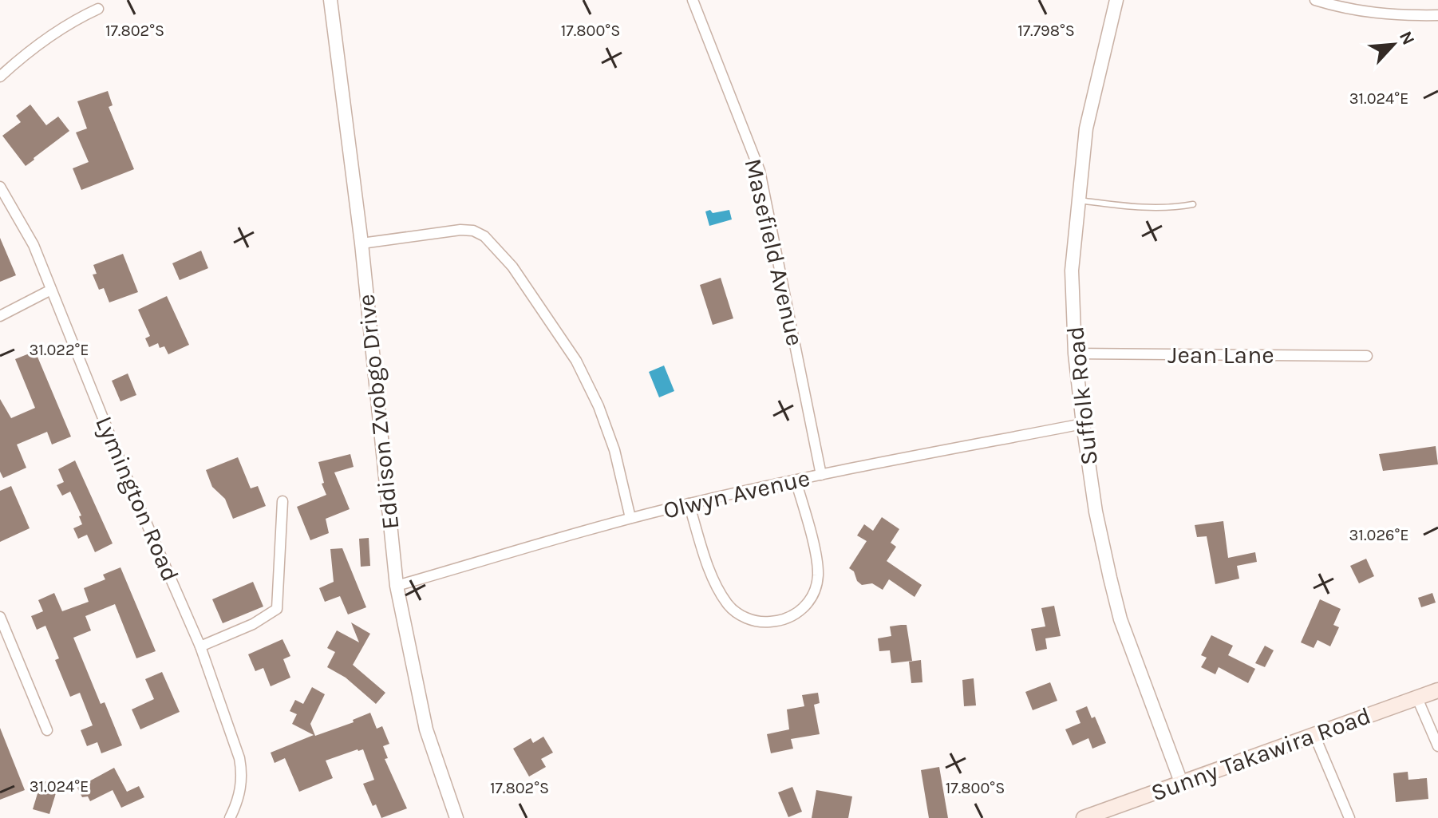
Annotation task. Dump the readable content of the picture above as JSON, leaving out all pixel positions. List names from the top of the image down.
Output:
{
  "streets": {
    "main road": ["Sunny Takawira Road"],
    "street": [
      "Masefield Avenue",
      "Jean Lane",
      "Suffolk Road",
      "Eddison Zvobgo Drive",
      "Olwyn Avenue",
      "Lymington Road"
    ]
  },
  "crossings": [
    ["Masefield Avenue", "Olwyn Avenue"],
    ["Jean Lane", "Suffolk Road"],
    ["Suffolk Road", "Olwyn Avenue"],
    ["Suffolk Road", "Sunny Takawira Road"],
    ["Eddison Zvobgo Drive", "Olwyn Avenue"]
  ],
  "north": "top right",
  "coordinates": [
    "17.802°S",
    "17.800°S",
    "17.798°S",
    "31.024°E",
    "31.022°E",
    "31.026°E"
  ]
}
